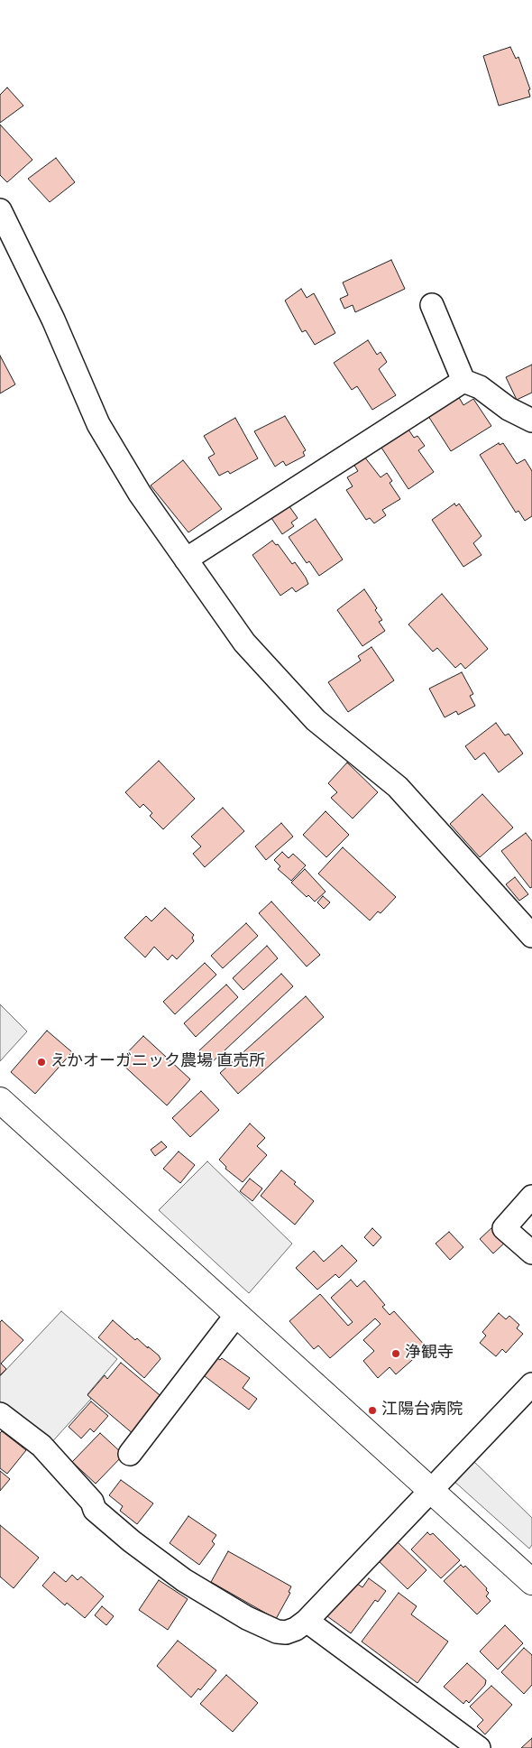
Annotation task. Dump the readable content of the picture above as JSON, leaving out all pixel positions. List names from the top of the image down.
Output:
{
  "places": ["えかオーガニック農場 直売所", "浄観寺", "江陽台病院"]
}
